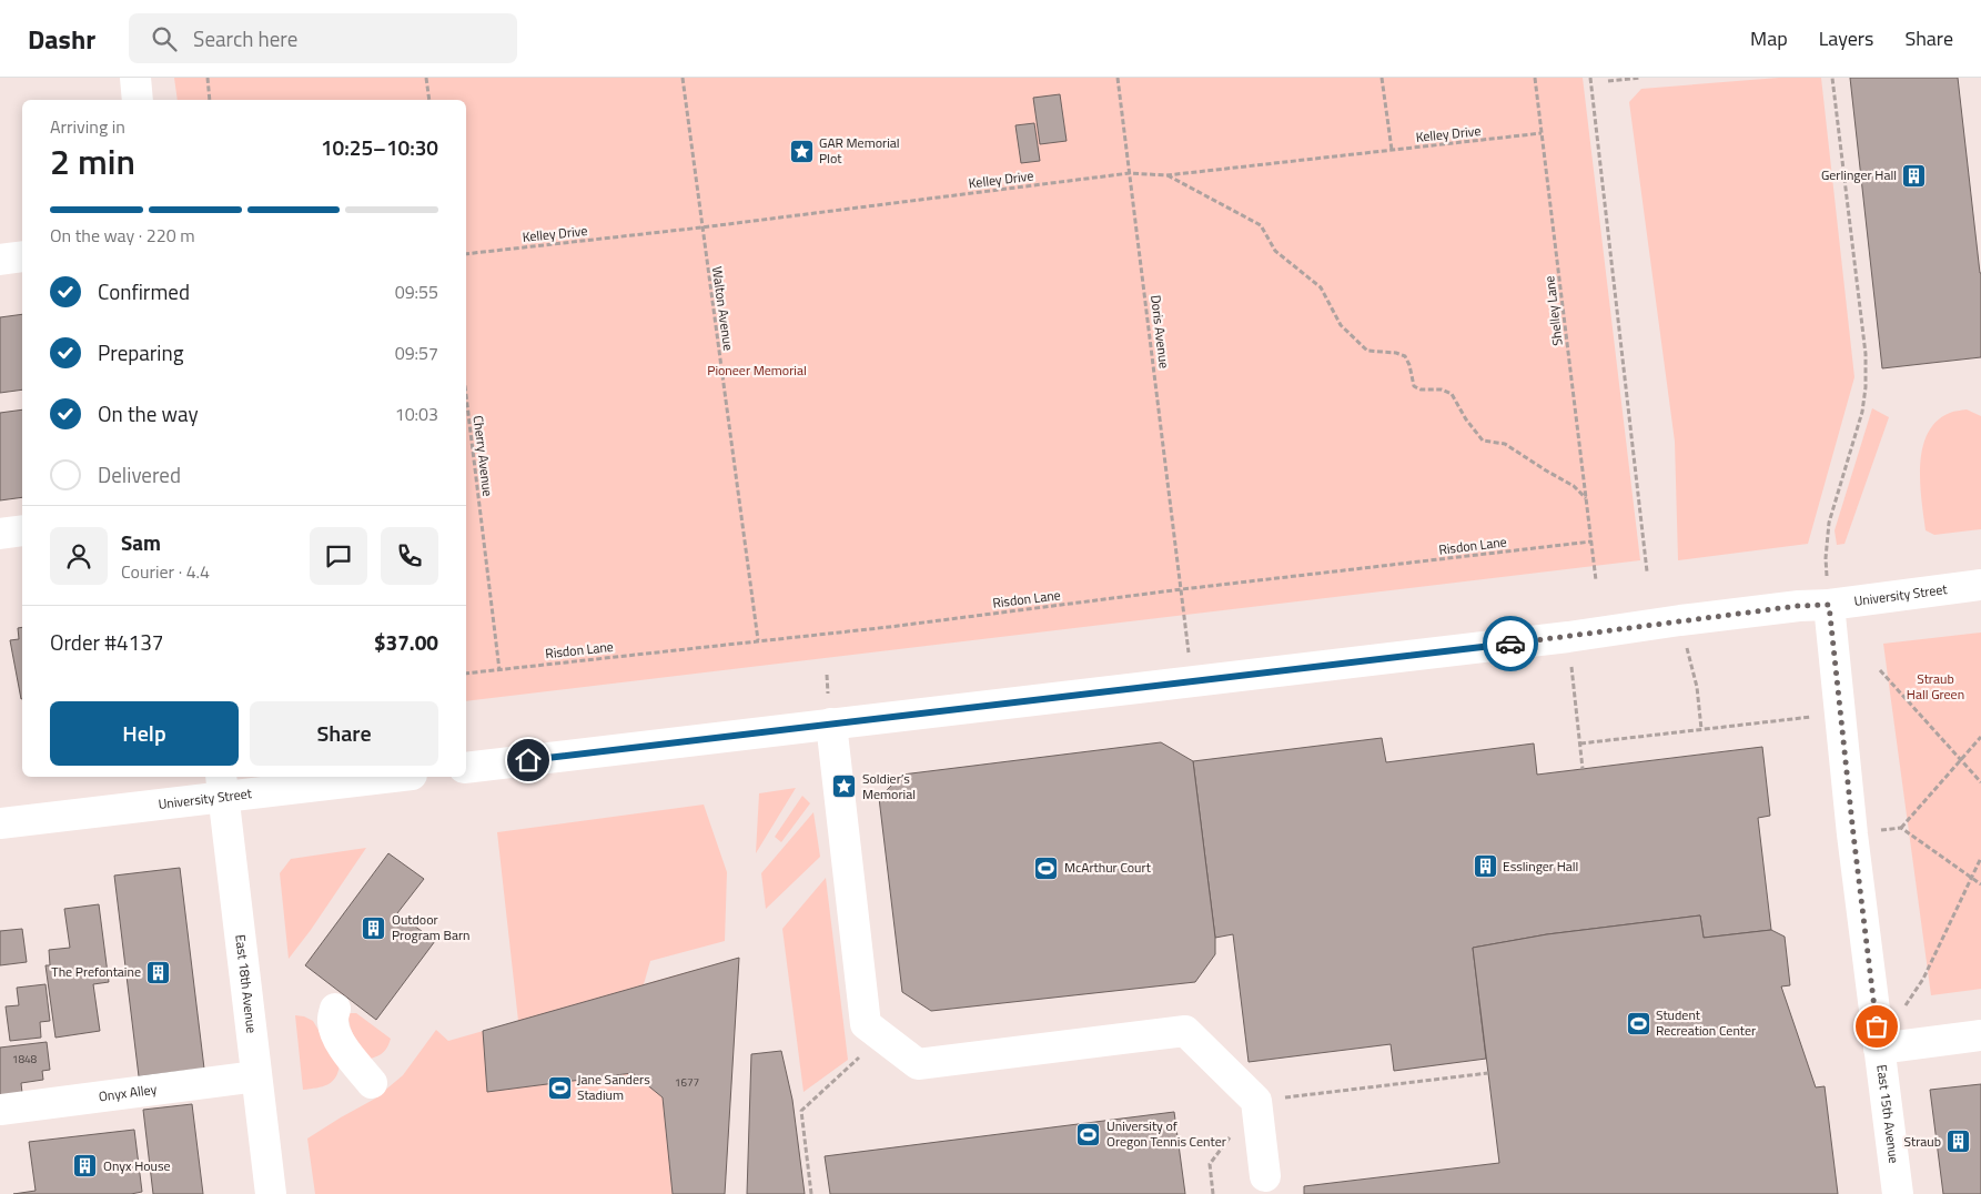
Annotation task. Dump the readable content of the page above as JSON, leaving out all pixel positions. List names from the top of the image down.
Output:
{
  "streets": {
    "street": [
      "University Street",
      "East 18th Avenue",
      "Onyx Alley",
      "East 15th Avenue"
    ],
    "path": [
      "Kelley Drive",
      "Walton Avenue",
      "Shelley Lane",
      "Doris Avenue",
      "Cherry Avenue",
      "Risdon Lane"
    ]
  },
  "crossings": [
    ["Kelley Drive", "Walton Avenue"],
    ["Kelley Drive", "Shelley Lane"],
    ["Kelley Drive", "Doris Avenue"],
    ["Walton Avenue", "Risdon Lane"],
    ["Shelley Lane", "Risdon Lane"],
    ["Doris Avenue", "Risdon Lane"],
    ["Cherry Avenue", "Risdon Lane"],
    ["University Street", "East 18th Avenue"],
    ["University Street", "East 15th Avenue"],
    ["East 18th Avenue", "Onyx Alley"]
  ],
  "parks": ["Pioneer Memorial", "Straub Hall Green"],
  "places": {
    "place": ["GAR Memorial Plot", "Soldier’s Memorial"],
    "building": [
      "Gerlinger Hall",
      "Esslinger Hall",
      "Outdoor Program Barn",
      "The Prefontaine",
      "Straub",
      "Onyx House"
    ],
    "sports": [
      "McArthur Court",
      "Student Recreation Center",
      "Jane Sanders Stadium",
      "University of Oregon Tennis Center"
    ]
  },
  "house_numbers": ["1848", "1677"],
  "page": {
    "header": "Dashr",
    "search": "Search here",
    "nav": ["Map", "Layers", "Share"],
    "heading": ["2 min", "Arriving in", "10:25–10:30"],
    "panel": [
      "Sam",
      "Courier · 4.4",
      "Order #4137",
      "$37.00"
    ],
    "bar": "On the way · 220 m",
    "list": [
      ["Confirmed", "09:55"],
      ["Preparing", "09:57"],
      ["On the way", "10:03"],
      "Delivered"
    ],
    "buttons": ["Help", "Share"]
  }
}
